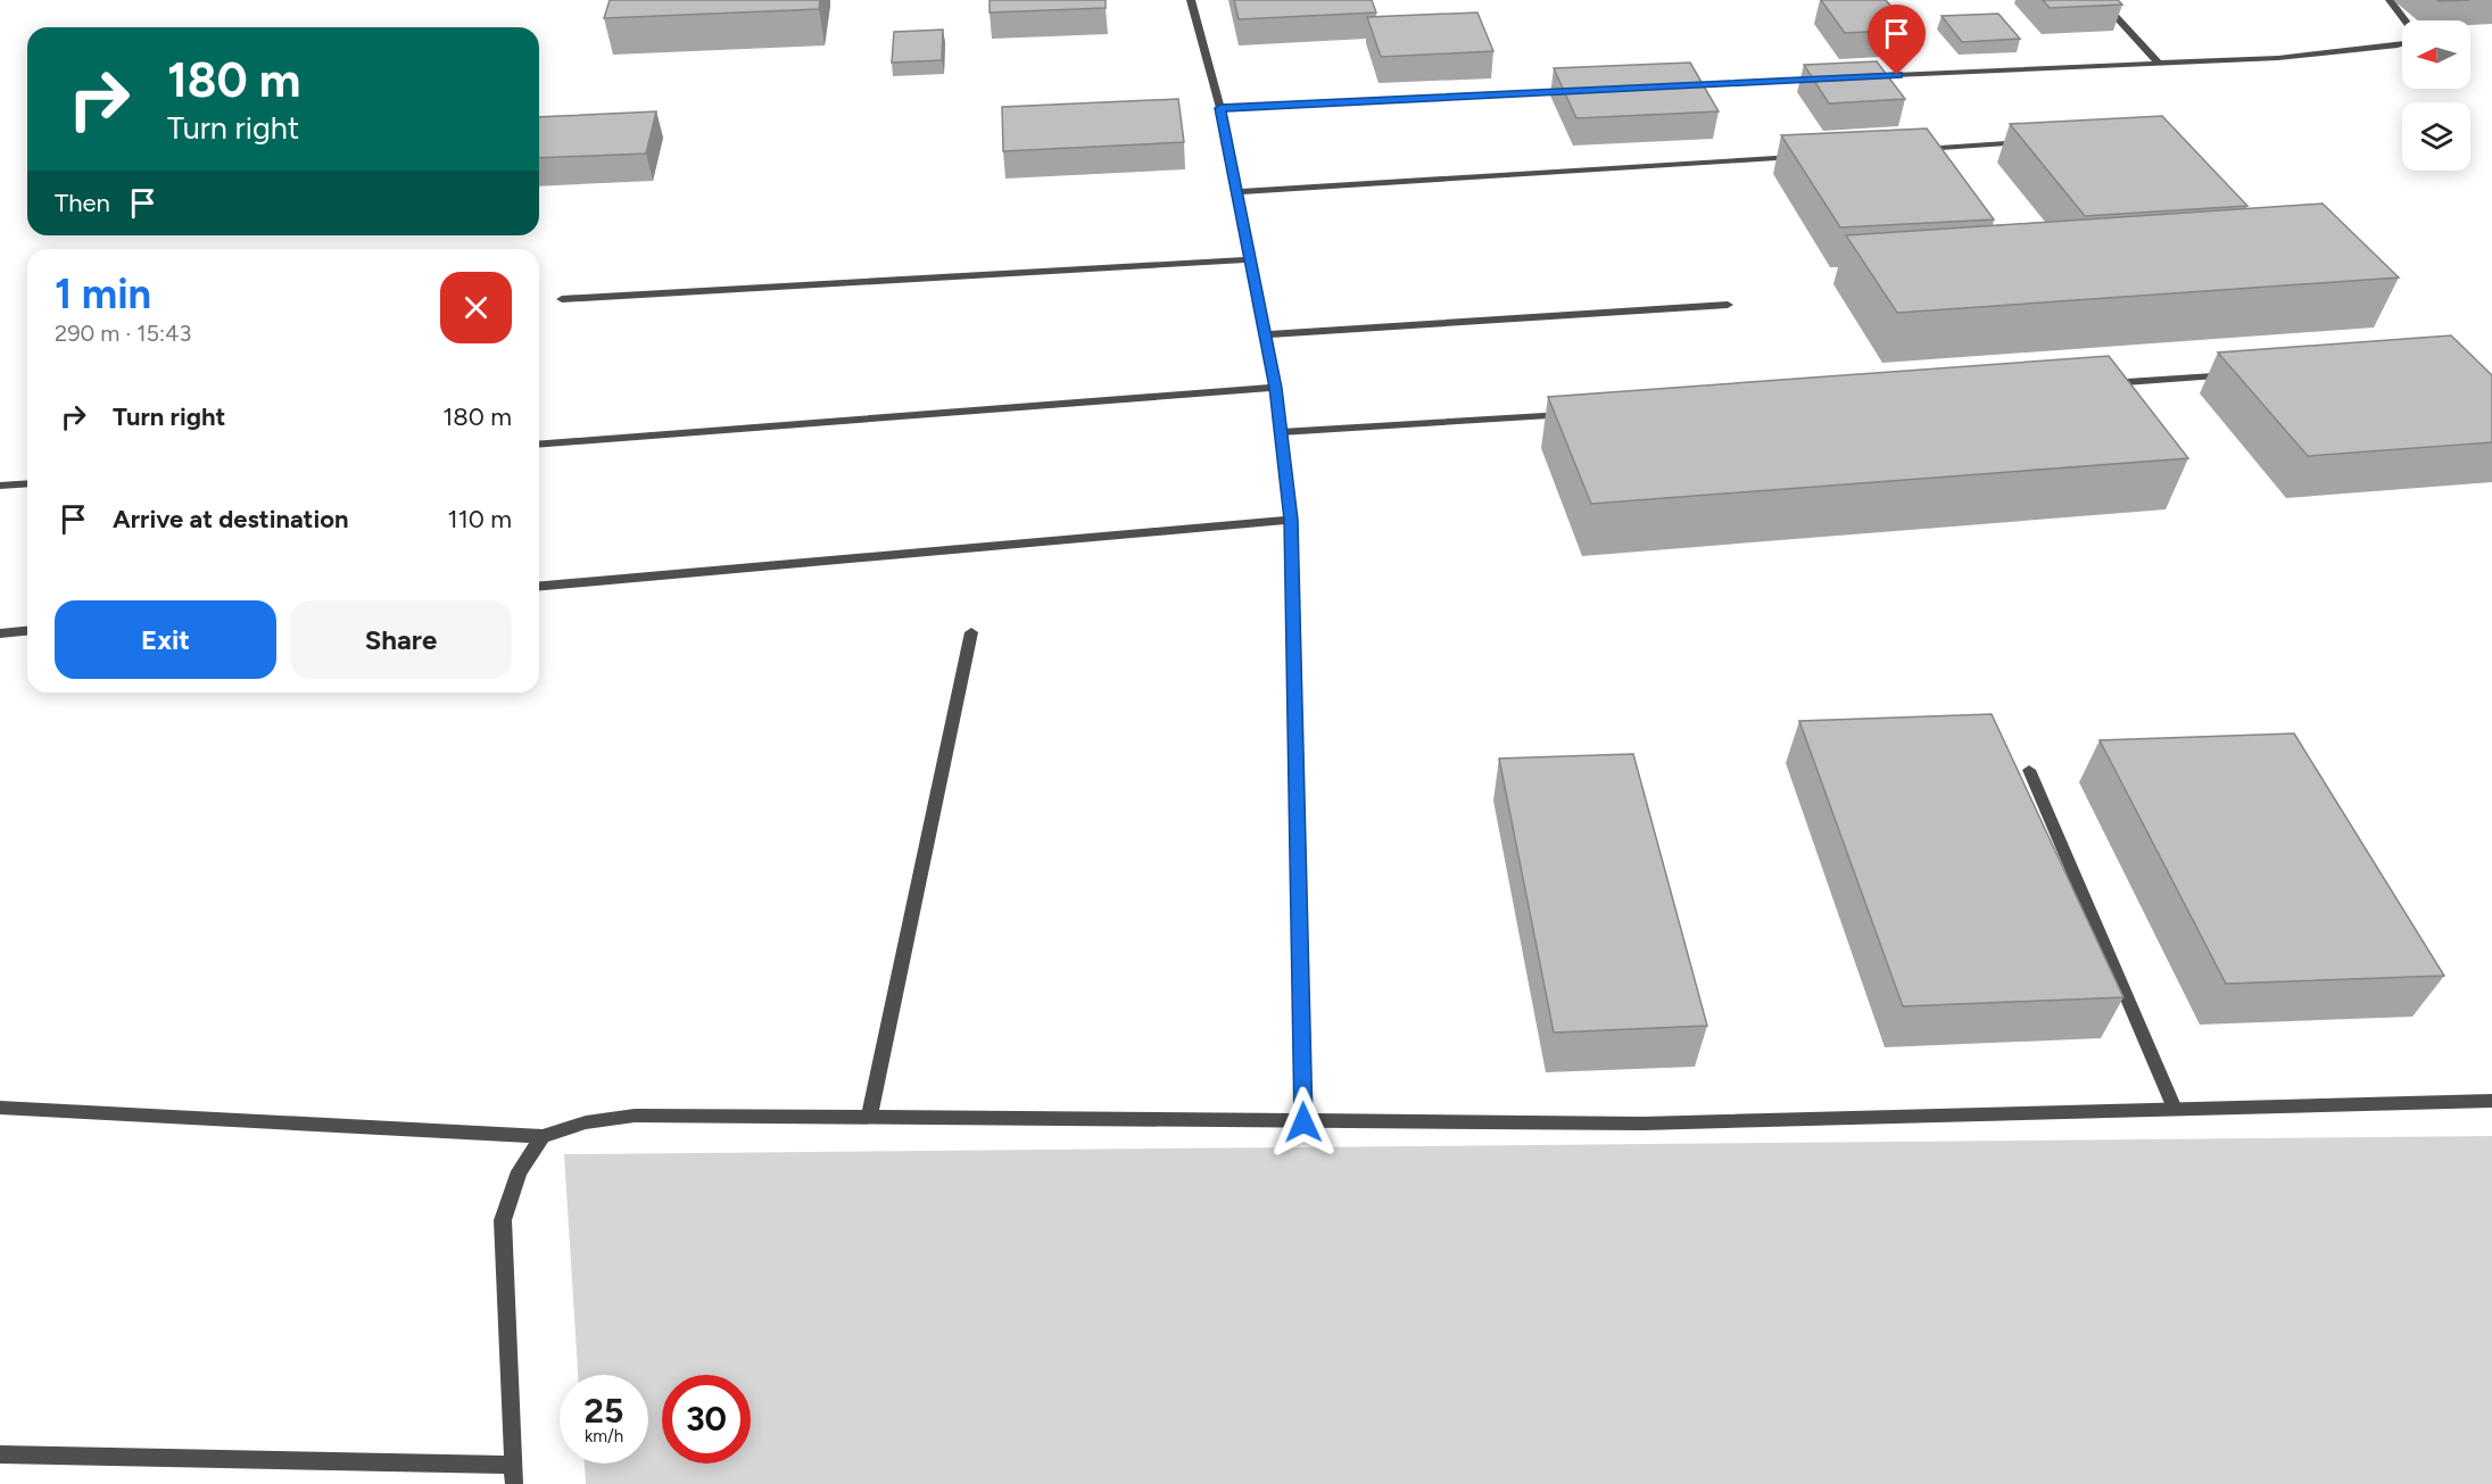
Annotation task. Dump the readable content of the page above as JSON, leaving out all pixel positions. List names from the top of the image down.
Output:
{
  "north": "left",
  "page": {
    "turn": ["180 m", "Turn right"],
    "then": "Then",
    "heading": ["1 min", "290 m · 15:43"],
    "list": [
      {
        "name": "Turn right",
        "value": "180 m"
      },
      {
        "name": "Arrive at destination",
        "value": "110 m"
      }
    ],
    "buttons": ["Exit", "Share"],
    "speed": "25 km/h",
    "limit": "30"
  }
}
